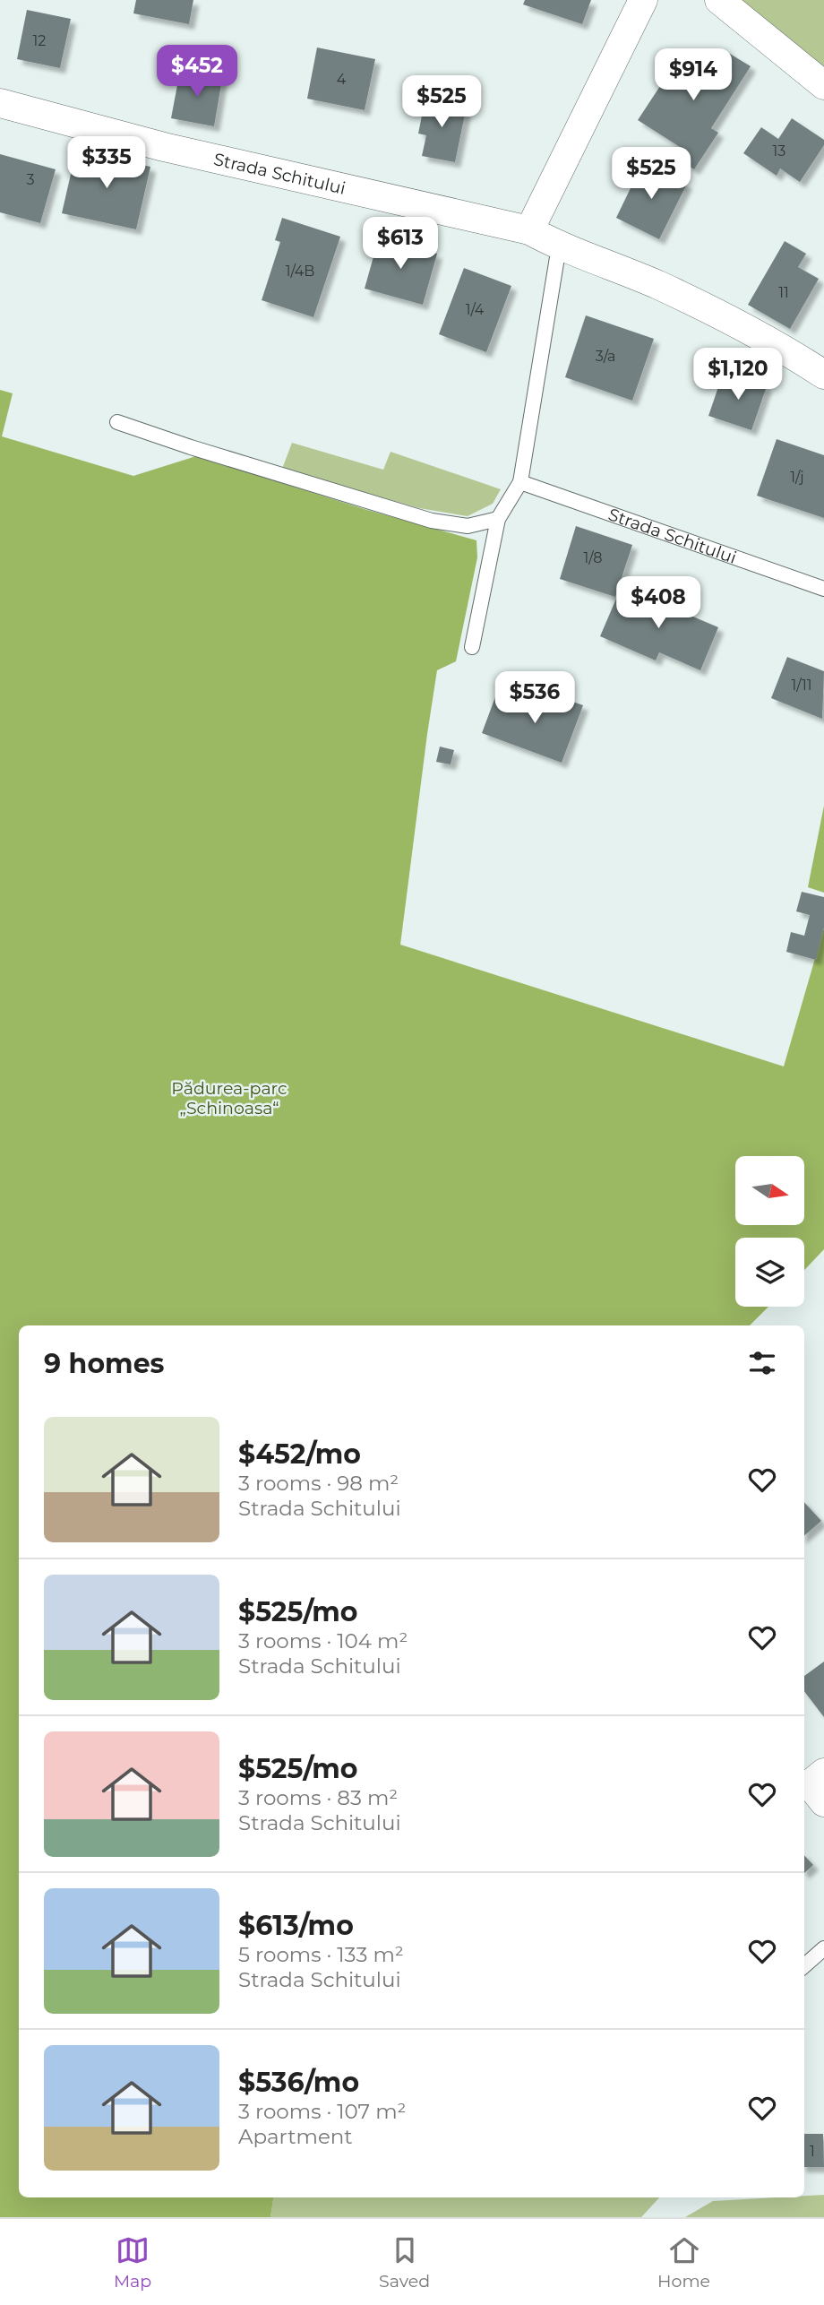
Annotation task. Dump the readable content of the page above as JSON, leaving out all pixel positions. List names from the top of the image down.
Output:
{
  "streets": {
    "street": ["Strada Schitului"]
  },
  "parks": ["Pădurea-parc „Schinoasa“"],
  "house_numbers": [
    "12",
    "4",
    "13",
    "3",
    "1/4B",
    "11",
    "1/4",
    "3/a",
    "1/j",
    "1/8",
    "1/11",
    "1"
  ],
  "north": "right",
  "page": {
    "price": [
      "$452",
      "$914",
      "$525",
      "$335",
      "$525",
      "$613",
      "$1,120",
      "$408",
      "$536"
    ],
    "heading": "9 homes",
    "list": [
      {
        "name": "$452/mo",
        "note": "3 rooms · 98 m² · Strada Schitului"
      },
      {
        "name": "$525/mo",
        "note": "3 rooms · 104 m² · Strada Schitului"
      },
      {
        "name": "$525/mo",
        "note": "3 rooms · 83 m² · Strada Schitului"
      },
      {
        "name": "$613/mo",
        "note": "5 rooms · 133 m² · Strada Schitului"
      },
      {
        "name": "$536/mo",
        "note": "3 rooms · 107 m² · Apartment"
      }
    ],
    "tabs": ["Map", "Saved", "Home"]
  }
}
